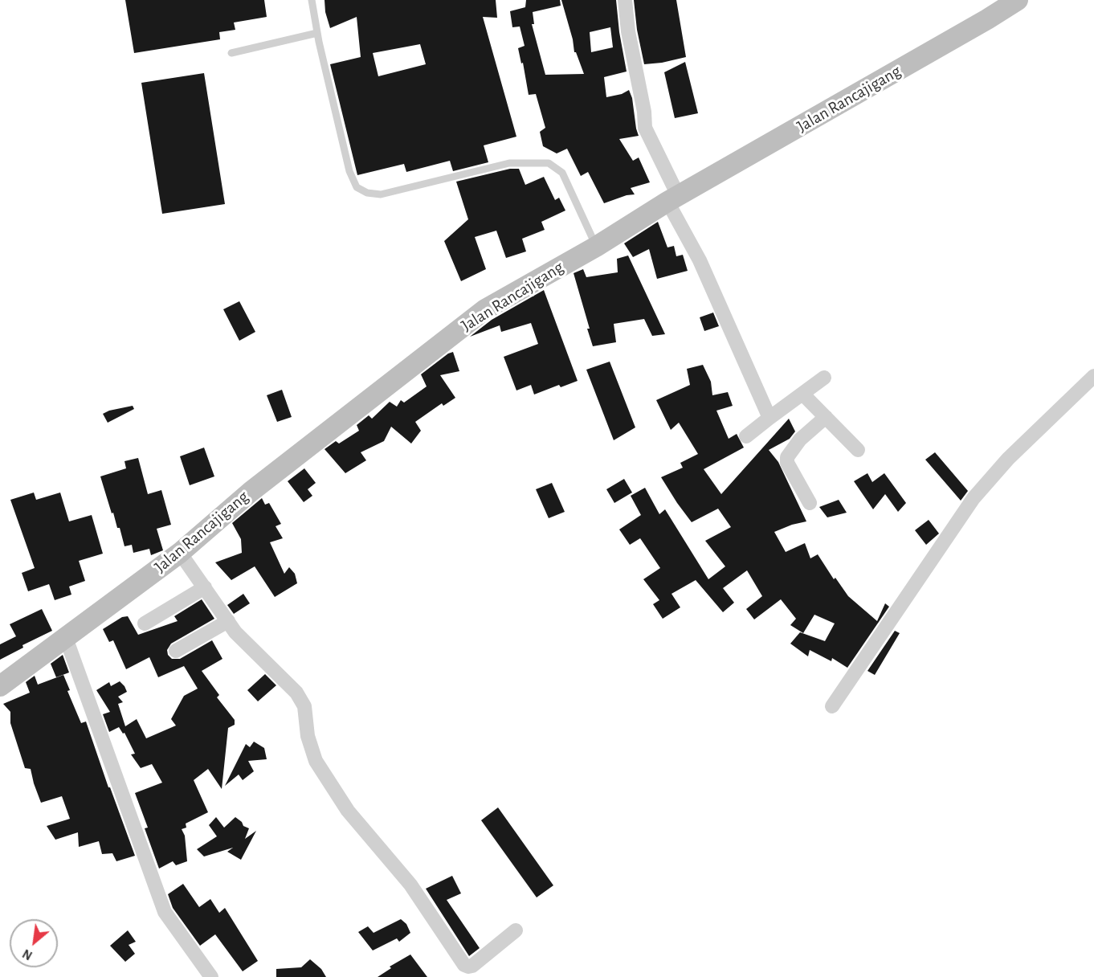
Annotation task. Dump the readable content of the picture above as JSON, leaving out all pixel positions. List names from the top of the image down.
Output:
{
  "streets": {
    "main road": ["Jalan Rancajigang"]
  },
  "north": "bottom left"
}
